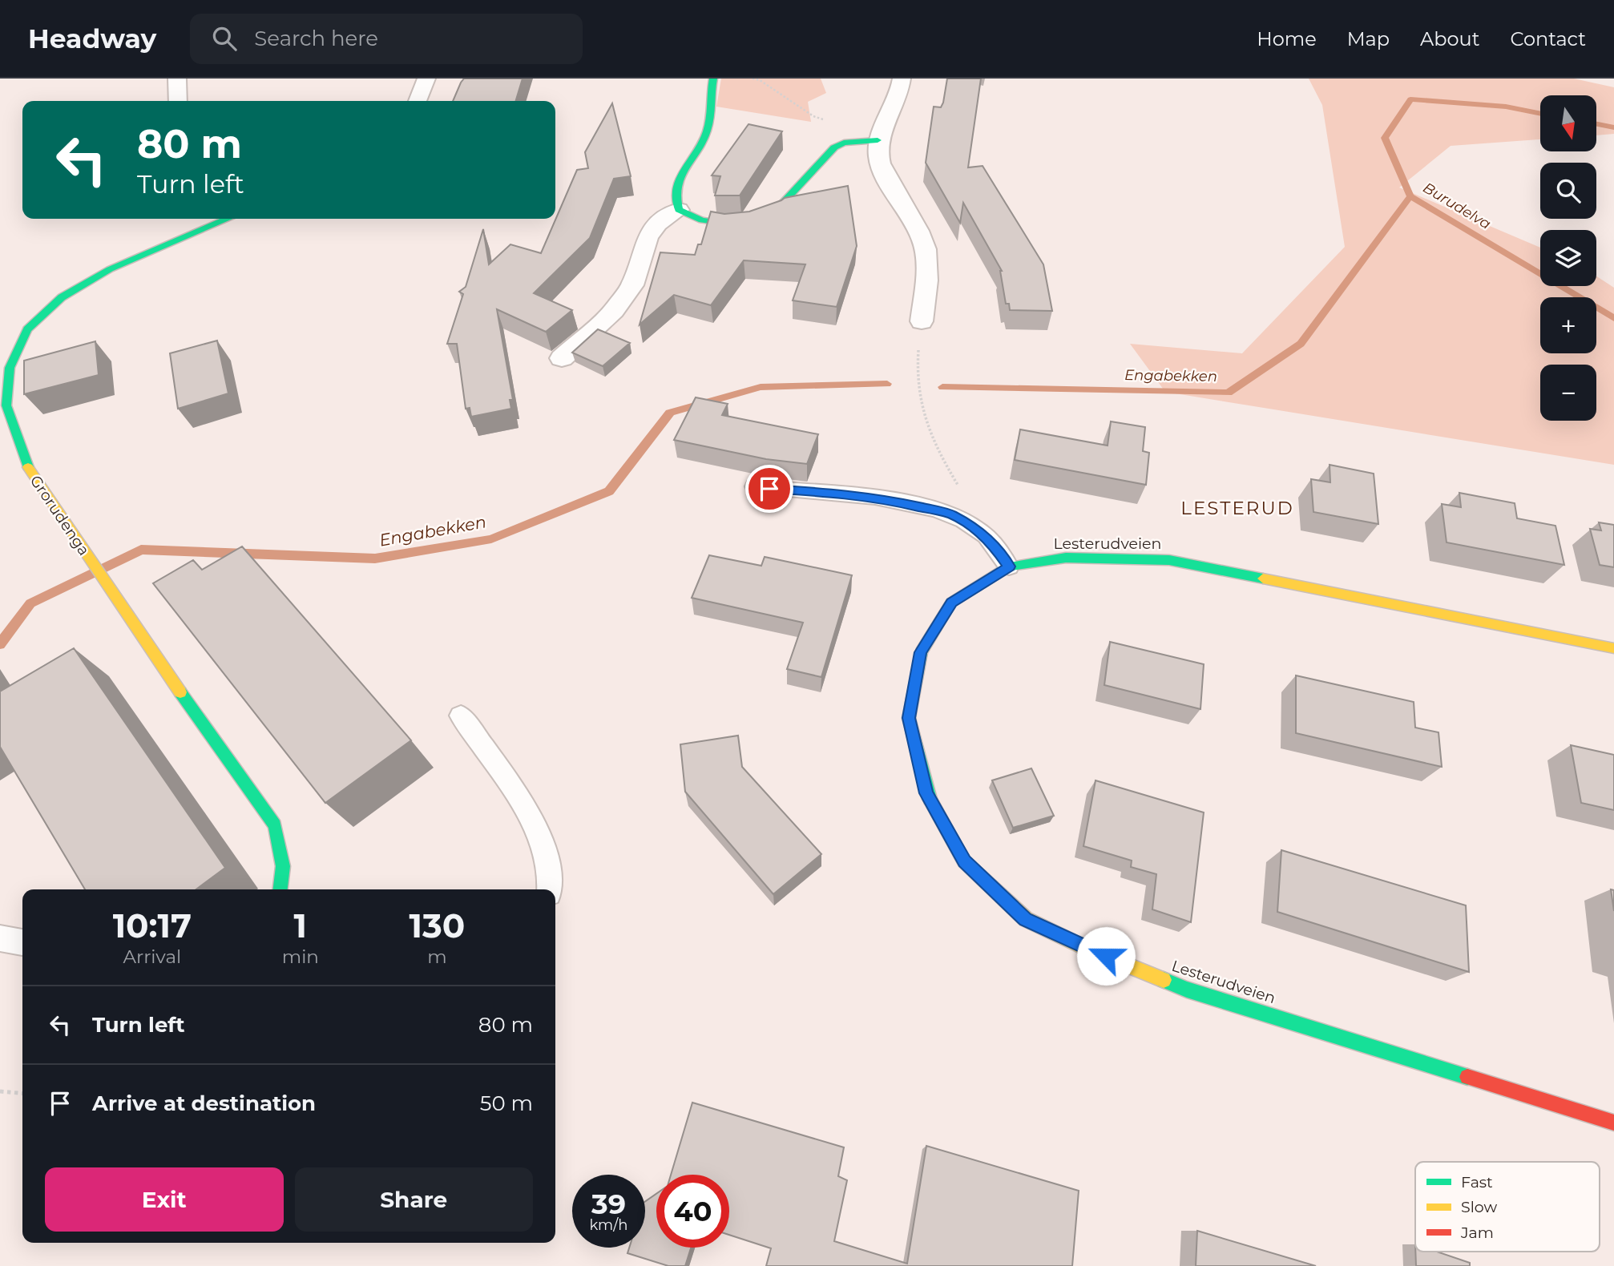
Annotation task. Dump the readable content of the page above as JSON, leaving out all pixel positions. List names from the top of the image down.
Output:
{
  "streets": {
    "street": ["Grorudenga", "Lesterudveien"]
  },
  "districts": ["LESTERUD"],
  "water": ["Burudelva", "Engabekken"],
  "legend": ["Fast", "Slow", "Jam"],
  "north": "bottom",
  "page": {
    "header": "Headway",
    "search": "Search here",
    "nav": [
      "Home",
      "Map",
      "About",
      "Contact"
    ],
    "map_buttons": ["+", "−"],
    "turn": ["80 m", "Turn left"],
    "eta": [
      "10:17",
      "Arrival",
      "1",
      "min",
      "130",
      "m"
    ],
    "list": [
      {
        "name": "Turn left",
        "value": "80 m"
      },
      {
        "name": "Arrive at destination",
        "value": "50 m"
      }
    ],
    "buttons": ["Exit", "Share"],
    "speed": "39 km/h",
    "limit": "40"
  }
}
